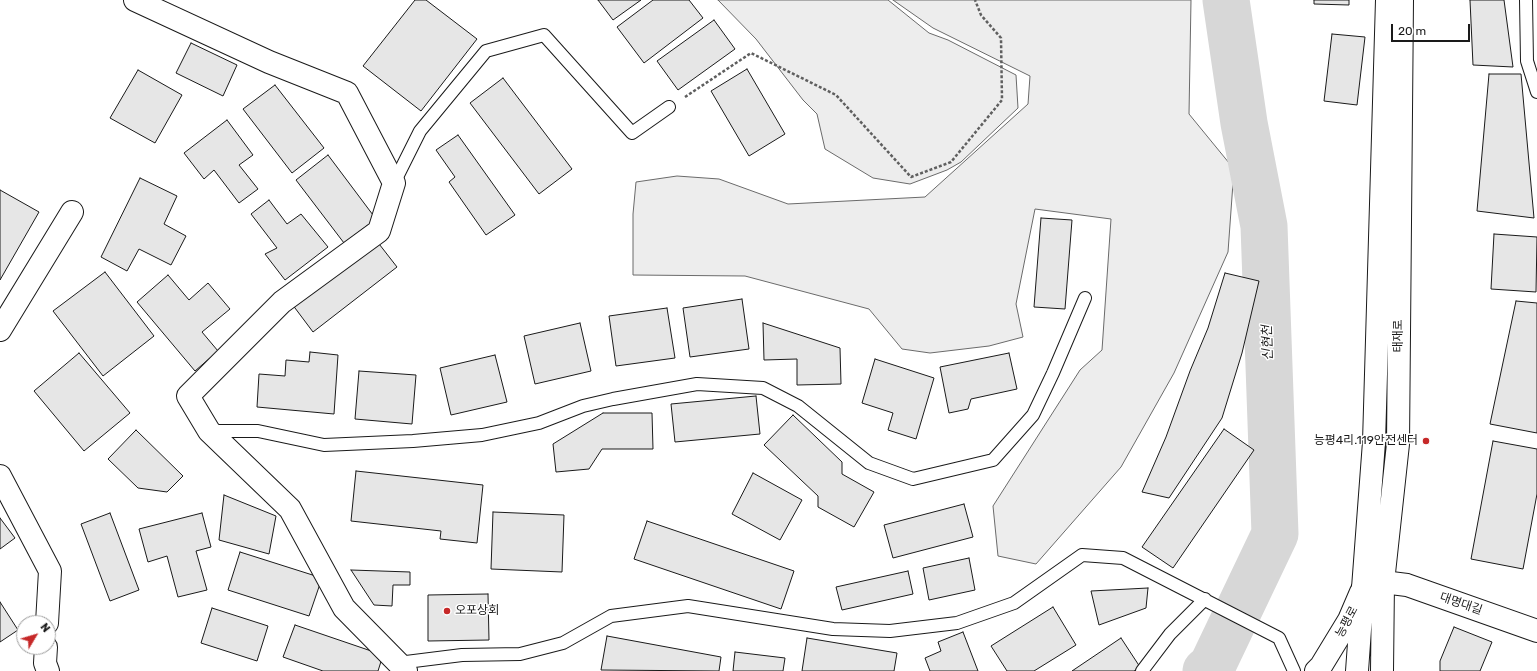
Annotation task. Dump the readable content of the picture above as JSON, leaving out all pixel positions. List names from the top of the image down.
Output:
{
  "streets": {
    "main road": ["태재로", "대명대길", "능평로"]
  },
  "crossings": [
    ["태재로", "대명대길"],
    ["태재로", "능평로"],
    ["대명대길", "능평로"]
  ],
  "water": ["신현천"],
  "places": ["능평4리.119안전센터", "오포상회"],
  "scale_bar": "20 m",
  "north": "top right"
}
